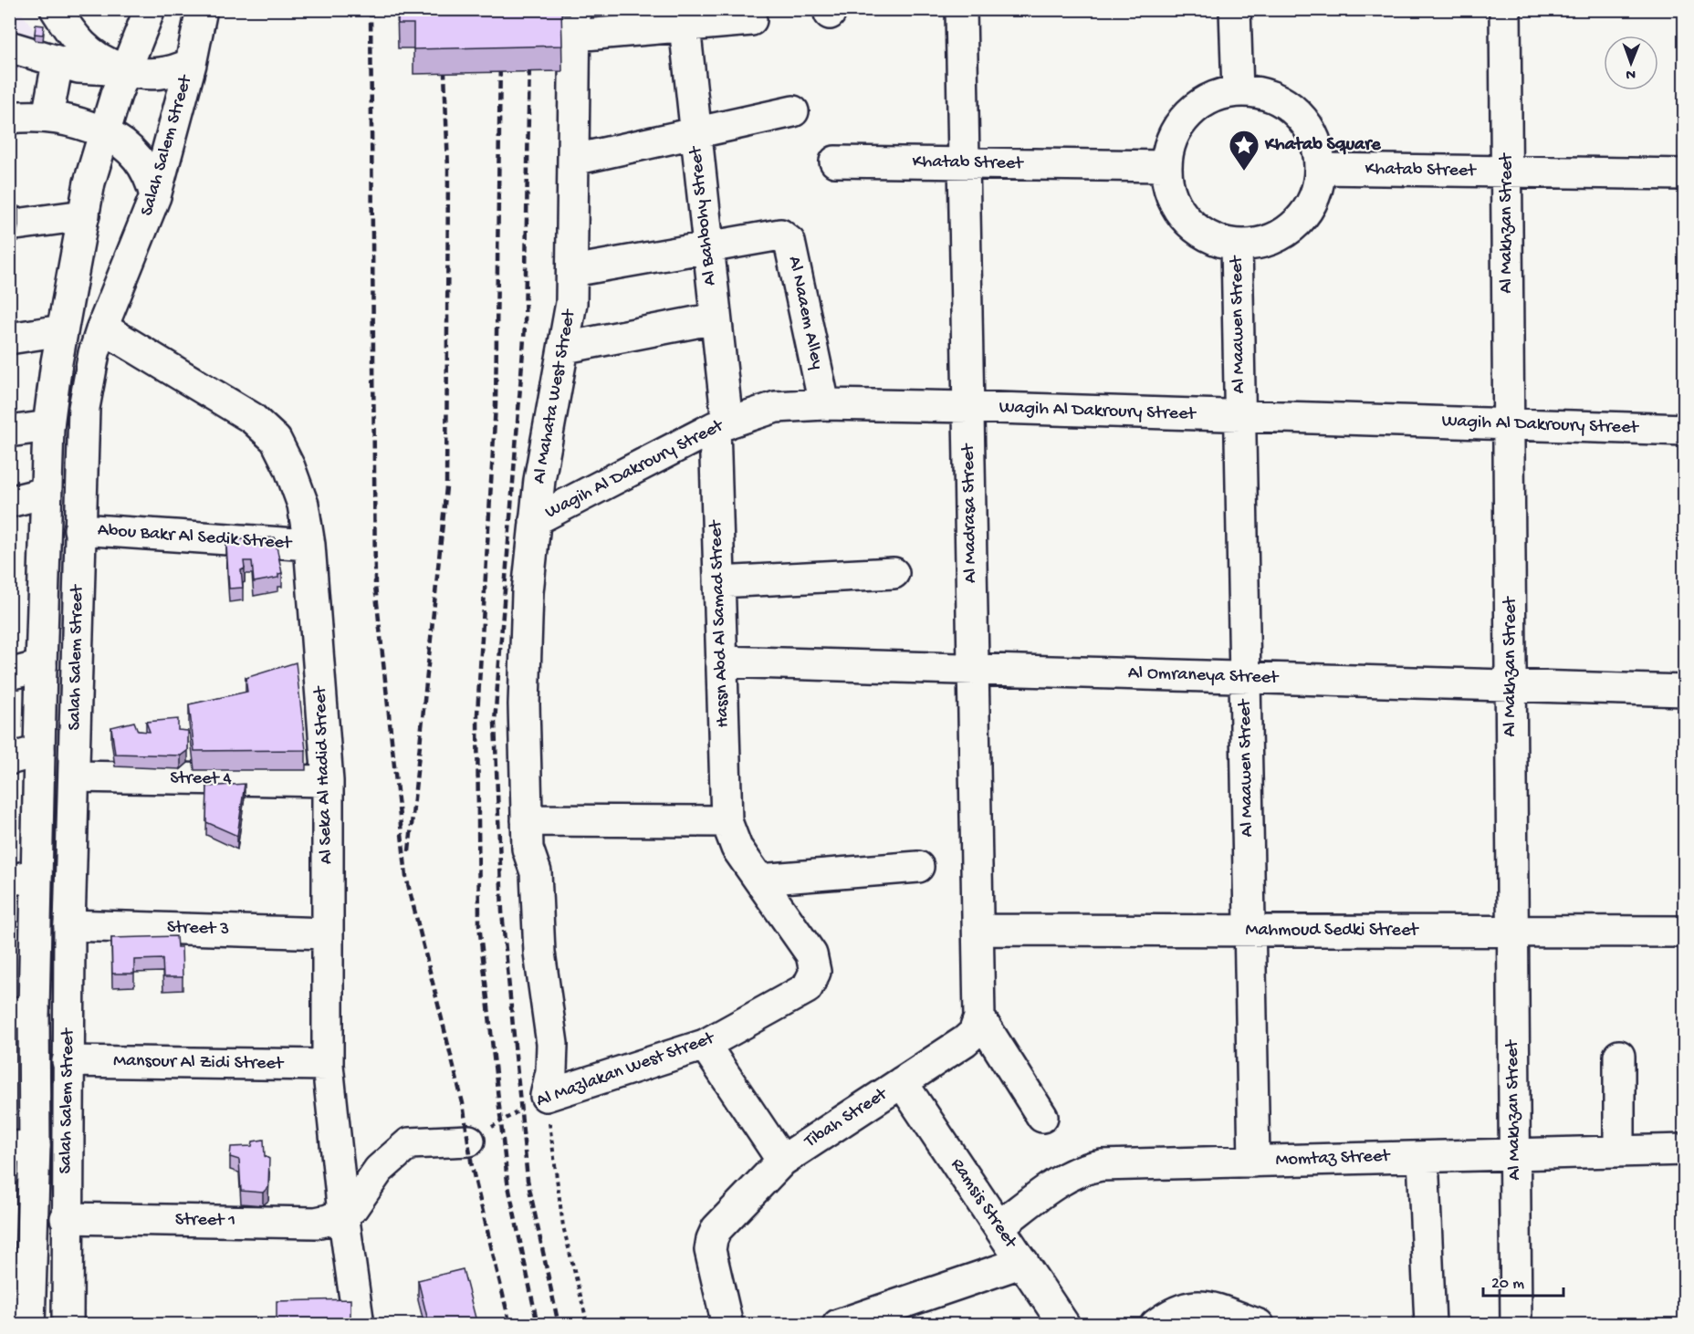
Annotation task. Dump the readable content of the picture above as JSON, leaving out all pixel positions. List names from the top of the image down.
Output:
{
  "streets": {
    "main road": [
      "Salah Salem Street",
      "Khatab Street",
      "Al Bahbohy Street",
      "Al Makhzan Street",
      "Al Naaem Alley",
      "Al Maawen Street",
      "Al Mahata West Street",
      "Wagih Al Dakroury Street",
      "Al Madrasa Street",
      "Abou Bakr Al Sedik Street",
      "Hassn Abd Al Samad Street",
      "Al Omraneya Street",
      "Al Seka Al Hadid Street",
      "Street 4",
      "Street 3",
      "Mahmoud Sedki Street",
      "Mansour Al Zidi Street",
      "Al Mazlakan West Street",
      "Tibah Street",
      "Momtaz Street",
      "Ramsis Street",
      "Street 1"
    ]
  },
  "crossings": [
    ["Salah Salem Street", "Abou Bakr Al Sedik Street"],
    ["Salah Salem Street", "Al Seka Al Hadid Street"],
    ["Salah Salem Street", "Street 4"],
    ["Salah Salem Street", "Street 3"],
    ["Salah Salem Street", "Mansour Al Zidi Street"],
    ["Salah Salem Street", "Street 1"],
    ["Khatab Street", "Al Makhzan Street"],
    ["Khatab Street", "Al Maawen Street"],
    ["Khatab Street", "Al Madrasa Street"],
    ["Al Bahbohy Street", "Al Naaem Alley"],
    ["Al Bahbohy Street", "Wagih Al Dakroury Street"],
    ["Al Bahbohy Street", "Hassn Abd Al Samad Street"],
    ["Al Makhzan Street", "Wagih Al Dakroury Street"],
    ["Al Makhzan Street", "Al Omraneya Street"],
    ["Al Makhzan Street", "Mahmoud Sedki Street"],
    ["Al Makhzan Street", "Momtaz Street"],
    ["Al Naaem Alley", "Wagih Al Dakroury Street"],
    ["Al Maawen Street", "Wagih Al Dakroury Street"],
    ["Al Maawen Street", "Al Omraneya Street"],
    ["Al Maawen Street", "Mahmoud Sedki Street"],
    ["Al Maawen Street", "Momtaz Street"],
    ["Al Mahata West Street", "Wagih Al Dakroury Street"],
    ["Al Mahata West Street", "Al Mazlakan West Street"],
    ["Wagih Al Dakroury Street", "Al Madrasa Street"],
    ["Wagih Al Dakroury Street", "Hassn Abd Al Samad Street"],
    ["Al Madrasa Street", "Al Omraneya Street"],
    ["Al Madrasa Street", "Mahmoud Sedki Street"],
    ["Al Madrasa Street", "Tibah Street"],
    ["Abou Bakr Al Sedik Street", "Al Seka Al Hadid Street"],
    ["Hassn Abd Al Samad Street", "Al Omraneya Street"],
    ["Hassn Abd Al Samad Street", "Al Mazlakan West Street"],
    ["Al Seka Al Hadid Street", "Street 4"],
    ["Al Seka Al Hadid Street", "Street 3"],
    ["Al Seka Al Hadid Street", "Mansour Al Zidi Street"],
    ["Al Seka Al Hadid Street", "Street 1"],
    ["Tibah Street", "Ramsis Street"],
    ["Momtaz Street", "Ramsis Street"]
  ],
  "places": {
    "place": ["Khatab Square"]
  },
  "scale_bar": "20 m",
  "north": "bottom"
}
